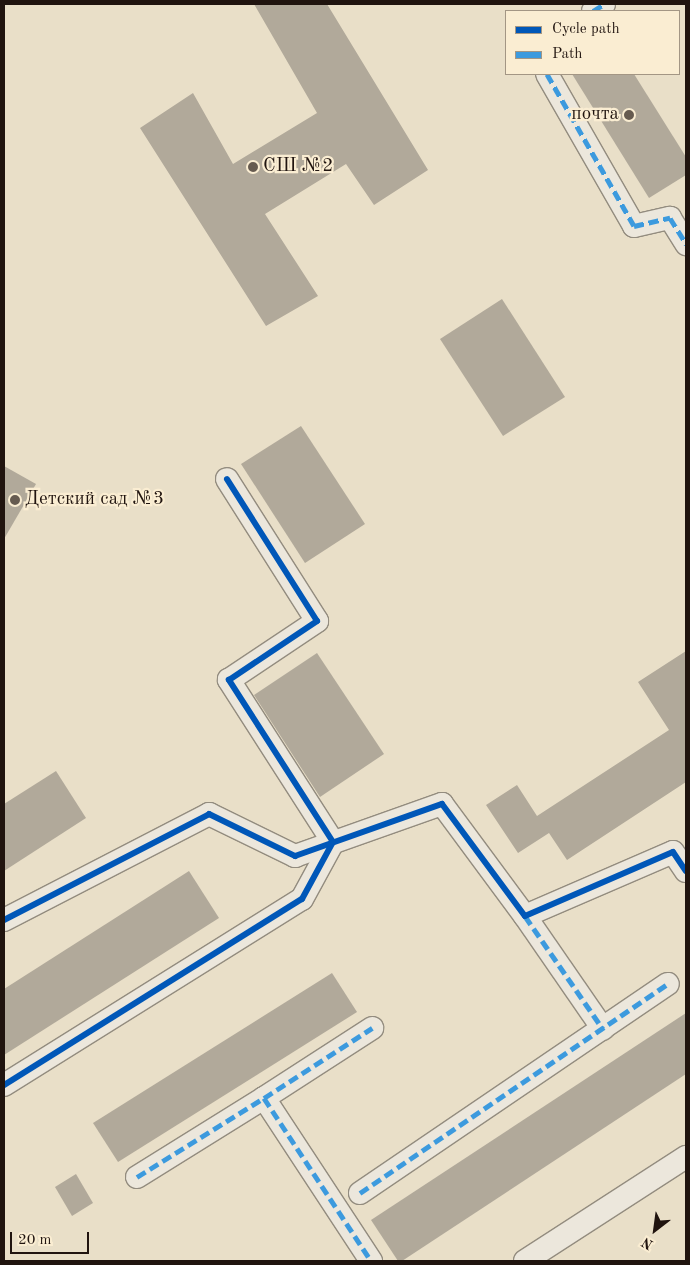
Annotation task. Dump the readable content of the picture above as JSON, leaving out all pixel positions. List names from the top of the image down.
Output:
{
  "places": ["почта", "СШ №2", "Детский сад №3"],
  "legend": ["Cycle path", "Path"],
  "scale_bar": "20 m",
  "north": "bottom left"
}
